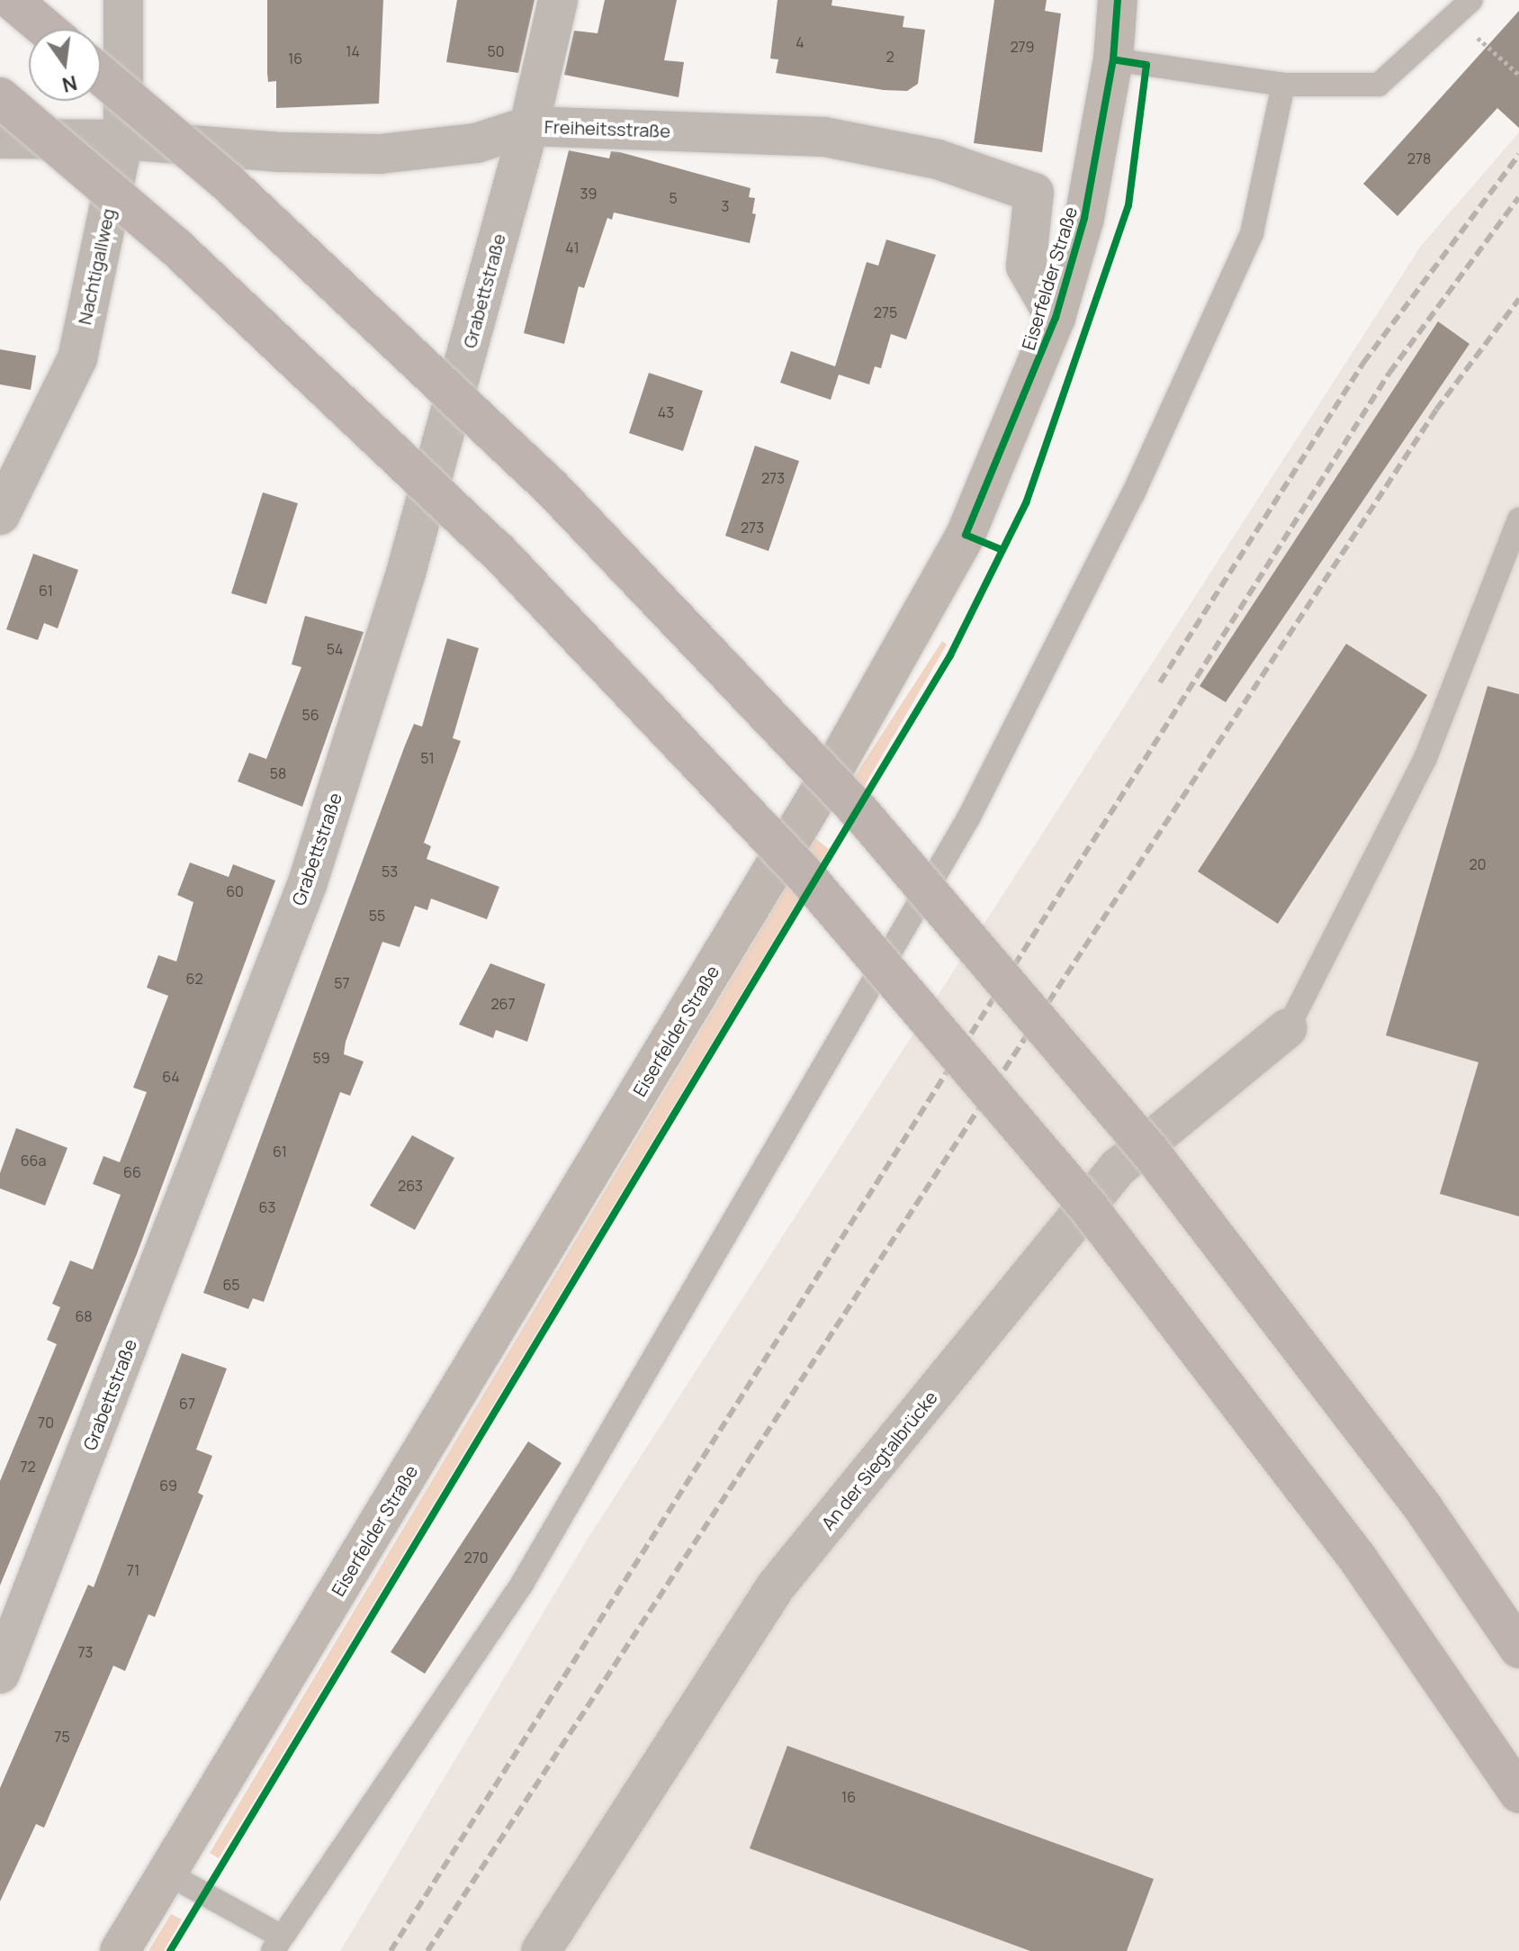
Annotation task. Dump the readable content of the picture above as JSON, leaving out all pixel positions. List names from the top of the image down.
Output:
{
  "streets": {
    "main road": ["Eiserfelder Straße"],
    "street": [
      "Freiheitsstraße",
      "Nachtigallweg",
      "Grabettstraße",
      "An der Siegtalbrücke"
    ]
  },
  "crossings": [
    ["Freiheitsstraße", "Nachtigallweg"],
    ["Freiheitsstraße", "Eiserfelder Straße"],
    ["Freiheitsstraße", "Grabettstraße"]
  ],
  "house_numbers": [
    "4",
    "279",
    "14",
    "50",
    "2",
    "16",
    "278",
    "39",
    "5",
    "3",
    "41",
    "275",
    "43",
    "273",
    "273",
    "61",
    "54",
    "56",
    "51",
    "58",
    "20",
    "53",
    "60",
    "55",
    "62",
    "57",
    "267",
    "59",
    "64",
    "61",
    "66a",
    "66",
    "263",
    "63",
    "65",
    "68",
    "67",
    "70",
    "72",
    "69",
    "270",
    "71",
    "73",
    "75",
    "16"
  ],
  "north": "bottom"
}
